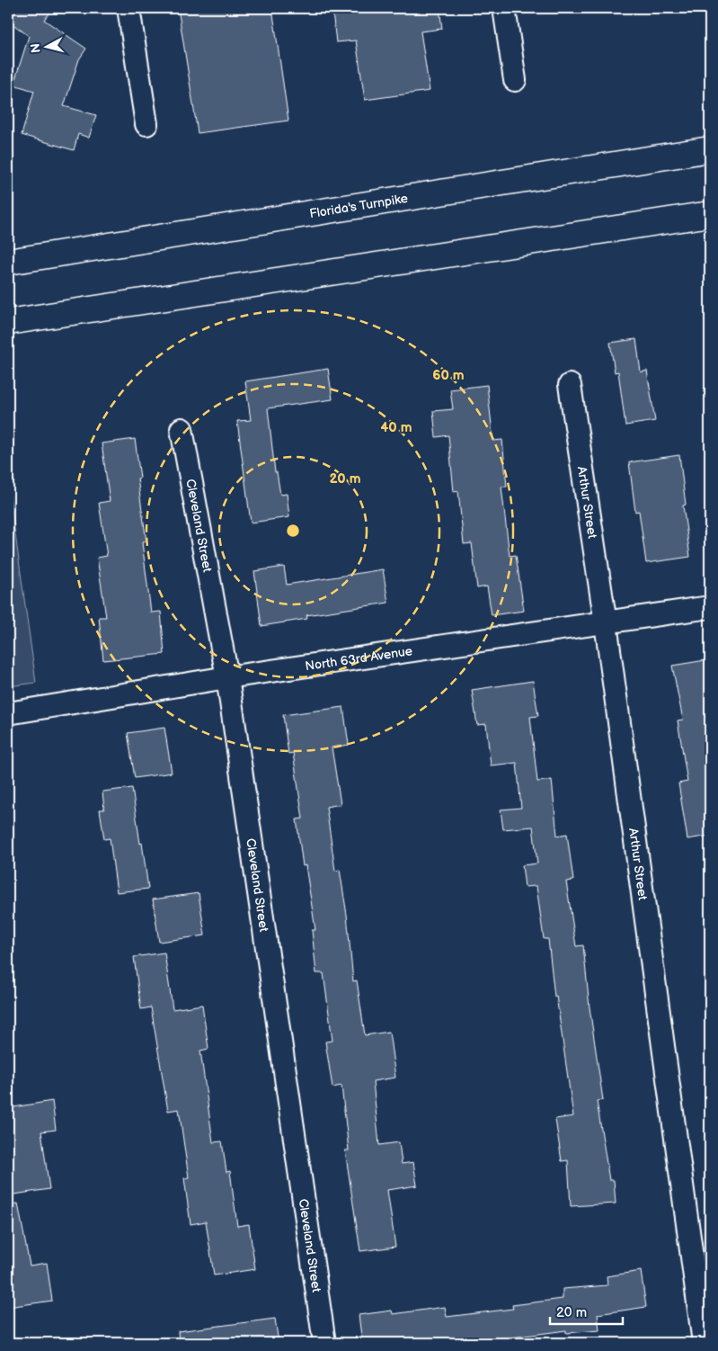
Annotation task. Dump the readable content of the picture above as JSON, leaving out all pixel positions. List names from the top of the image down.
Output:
{
  "streets": {
    "highway": ["Florida's Turnpike"],
    "street": ["Arthur Street", "Cleveland Street", "North 63rd Avenue"]
  },
  "crossings": [
    ["Arthur Street", "North 63rd Avenue"],
    ["Cleveland Street", "North 63rd Avenue"]
  ],
  "scale_bar": "20 m",
  "north": "left",
  "rings": ["60 m", "40 m", "20 m"]
}
